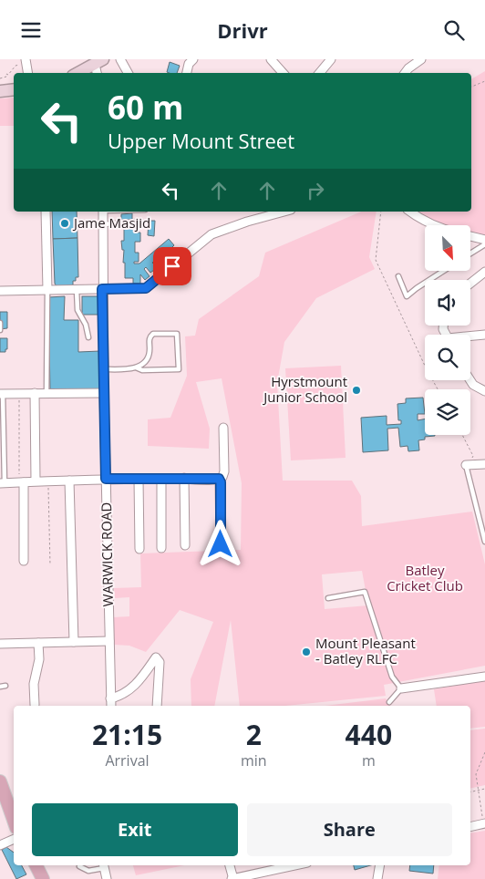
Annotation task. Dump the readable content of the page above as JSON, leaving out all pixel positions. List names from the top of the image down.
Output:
{
  "streets": {
    "street": ["WARWICK ROAD"]
  },
  "parks": ["Batley Cricket Club"],
  "places": ["Jame Masjid", "Hyrstmount Junior School", "Mount Pleasant - Batley RLFC"],
  "north": "bottom right",
  "page": {
    "header": "Drivr",
    "turn": ["60 m", "Upper Mount Street"],
    "eta": [
      "21:15",
      "Arrival",
      "2",
      "min",
      "440",
      "m"
    ],
    "buttons": ["Exit", "Share"]
  }
}
